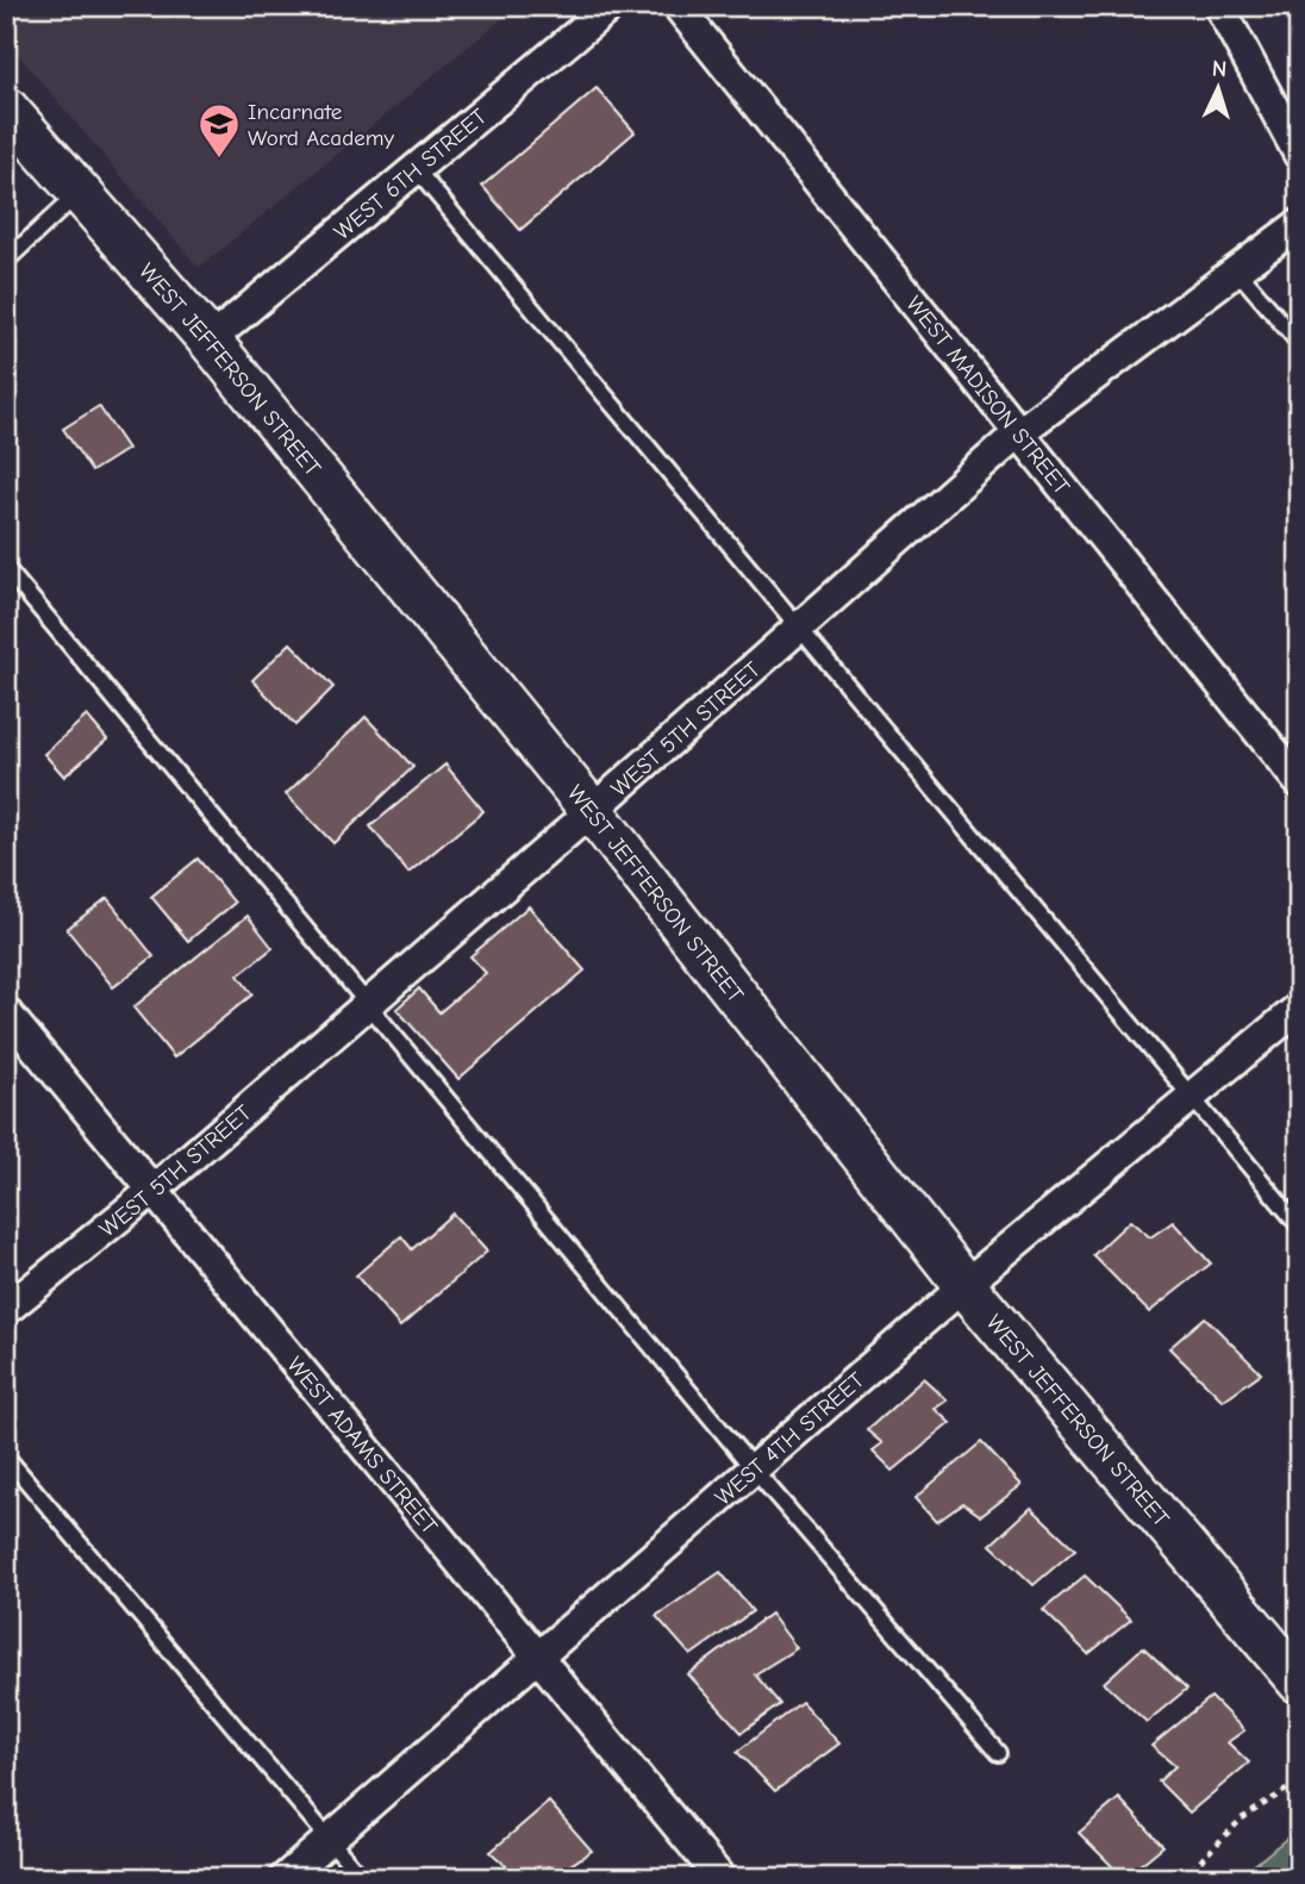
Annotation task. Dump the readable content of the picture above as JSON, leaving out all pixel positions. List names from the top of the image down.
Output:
{
  "streets": {
    "street": [
      "WEST 6TH STREET",
      "WEST JEFFERSON STREET",
      "WEST MADISON STREET",
      "WEST 5TH STREET",
      "WEST 4TH STREET",
      "WEST ADAMS STREET"
    ]
  },
  "crossings": [
    ["WEST 6TH STREET", "WEST JEFFERSON STREET"],
    ["WEST JEFFERSON STREET", "WEST 5TH STREET"],
    ["WEST JEFFERSON STREET", "WEST 4TH STREET"],
    ["WEST MADISON STREET", "WEST 5TH STREET"],
    ["WEST 5TH STREET", "WEST ADAMS STREET"],
    ["WEST 4TH STREET", "WEST ADAMS STREET"]
  ],
  "places": {
    "school or university": ["Incarnate Word Academy"]
  },
  "north": "top"
}
